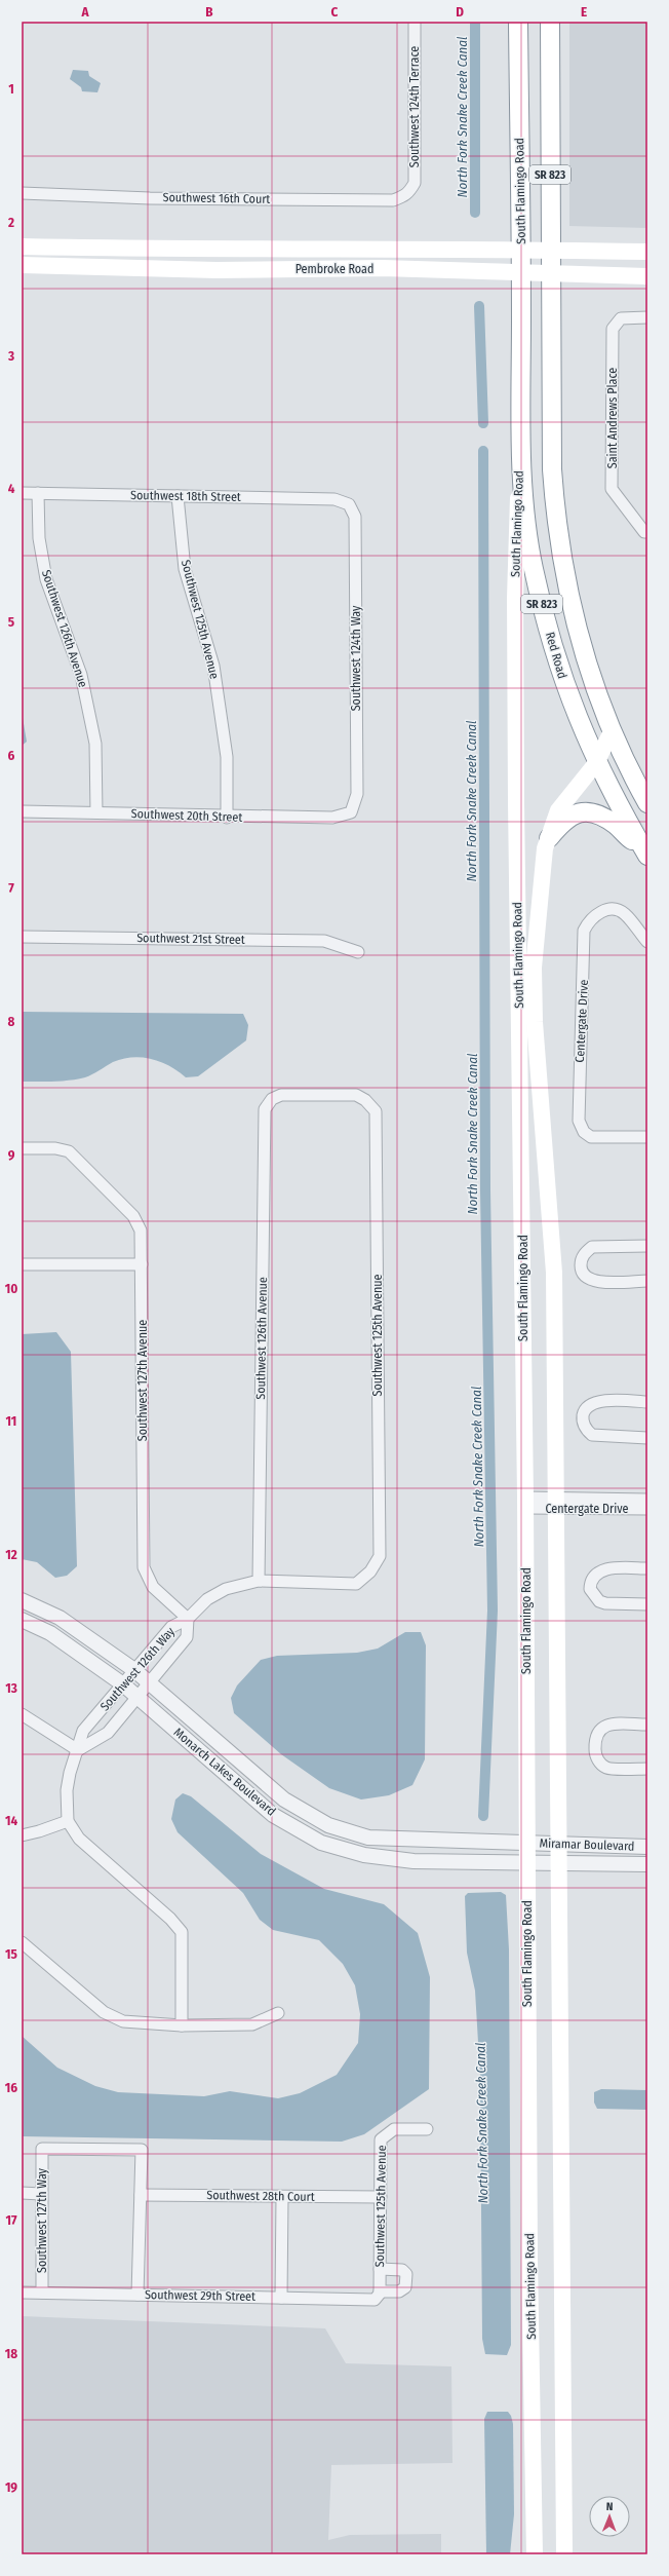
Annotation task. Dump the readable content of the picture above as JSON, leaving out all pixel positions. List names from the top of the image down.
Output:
{
  "streets": {
    "highway": ["SR 823", "South Flamingo Road", "Red Road"],
    "main road": ["Pembroke Road"],
    "street": [
      "Southwest 124th Terrace",
      "Southwest 16th Court",
      "Saint Andrews Place",
      "Southwest 18th Street",
      "Southwest 125th Avenue",
      "Southwest 126th Avenue",
      "Southwest 124th Way",
      "Southwest 20th Street",
      "Southwest 21st Street",
      "Centergate Drive",
      "Southwest 127th Avenue",
      "Southwest 126th Way",
      "Monarch Lakes Boulevard",
      "Miramar Boulevard",
      "Southwest 28th Court",
      "Southwest 127th Way",
      "Southwest 29th Street"
    ]
  },
  "crossings": [
    ["Southwest 124th Terrace", "Southwest 16th Court"],
    ["SR 823", "South Flamingo Road"],
    ["SR 823", "Pembroke Road"],
    ["South Flamingo Road", "Pembroke Road"],
    ["South Flamingo Road", "Red Road"],
    ["South Flamingo Road", "Centergate Drive"],
    ["South Flamingo Road", "Monarch Lakes Boulevard"],
    ["South Flamingo Road", "Miramar Boulevard"],
    ["Southwest 18th Street", "Southwest 125th Avenue"],
    ["Southwest 18th Street", "Southwest 126th Avenue"],
    ["Southwest 18th Street", "Southwest 124th Way"],
    ["Southwest 125th Avenue", "Southwest 126th Avenue"],
    ["Southwest 125th Avenue", "Southwest 20th Street"],
    ["Southwest 125th Avenue", "Southwest 28th Court"],
    ["Southwest 125th Avenue", "Southwest 29th Street"],
    ["Southwest 126th Avenue", "Southwest 20th Street"],
    ["Southwest 124th Way", "Southwest 20th Street"],
    ["Southwest 127th Avenue", "Southwest 126th Way"],
    ["Southwest 126th Way", "Monarch Lakes Boulevard"],
    ["Monarch Lakes Boulevard", "Miramar Boulevard"],
    ["Southwest 28th Court", "Southwest 127th Way"],
    ["Southwest 127th Way", "Southwest 29th Street"]
  ],
  "water": ["North Fork Snake Creek Canal"],
  "north": "top",
  "grid": {
    "columns": [
      "A",
      "B",
      "C",
      "D",
      "E"
    ],
    "rows": [
      "1",
      "2",
      "3",
      "4",
      "5",
      "6",
      "7",
      "8",
      "9",
      "10",
      "11",
      "12",
      "13",
      "14",
      "15",
      "16",
      "17",
      "18",
      "19"
    ]
  }
}
